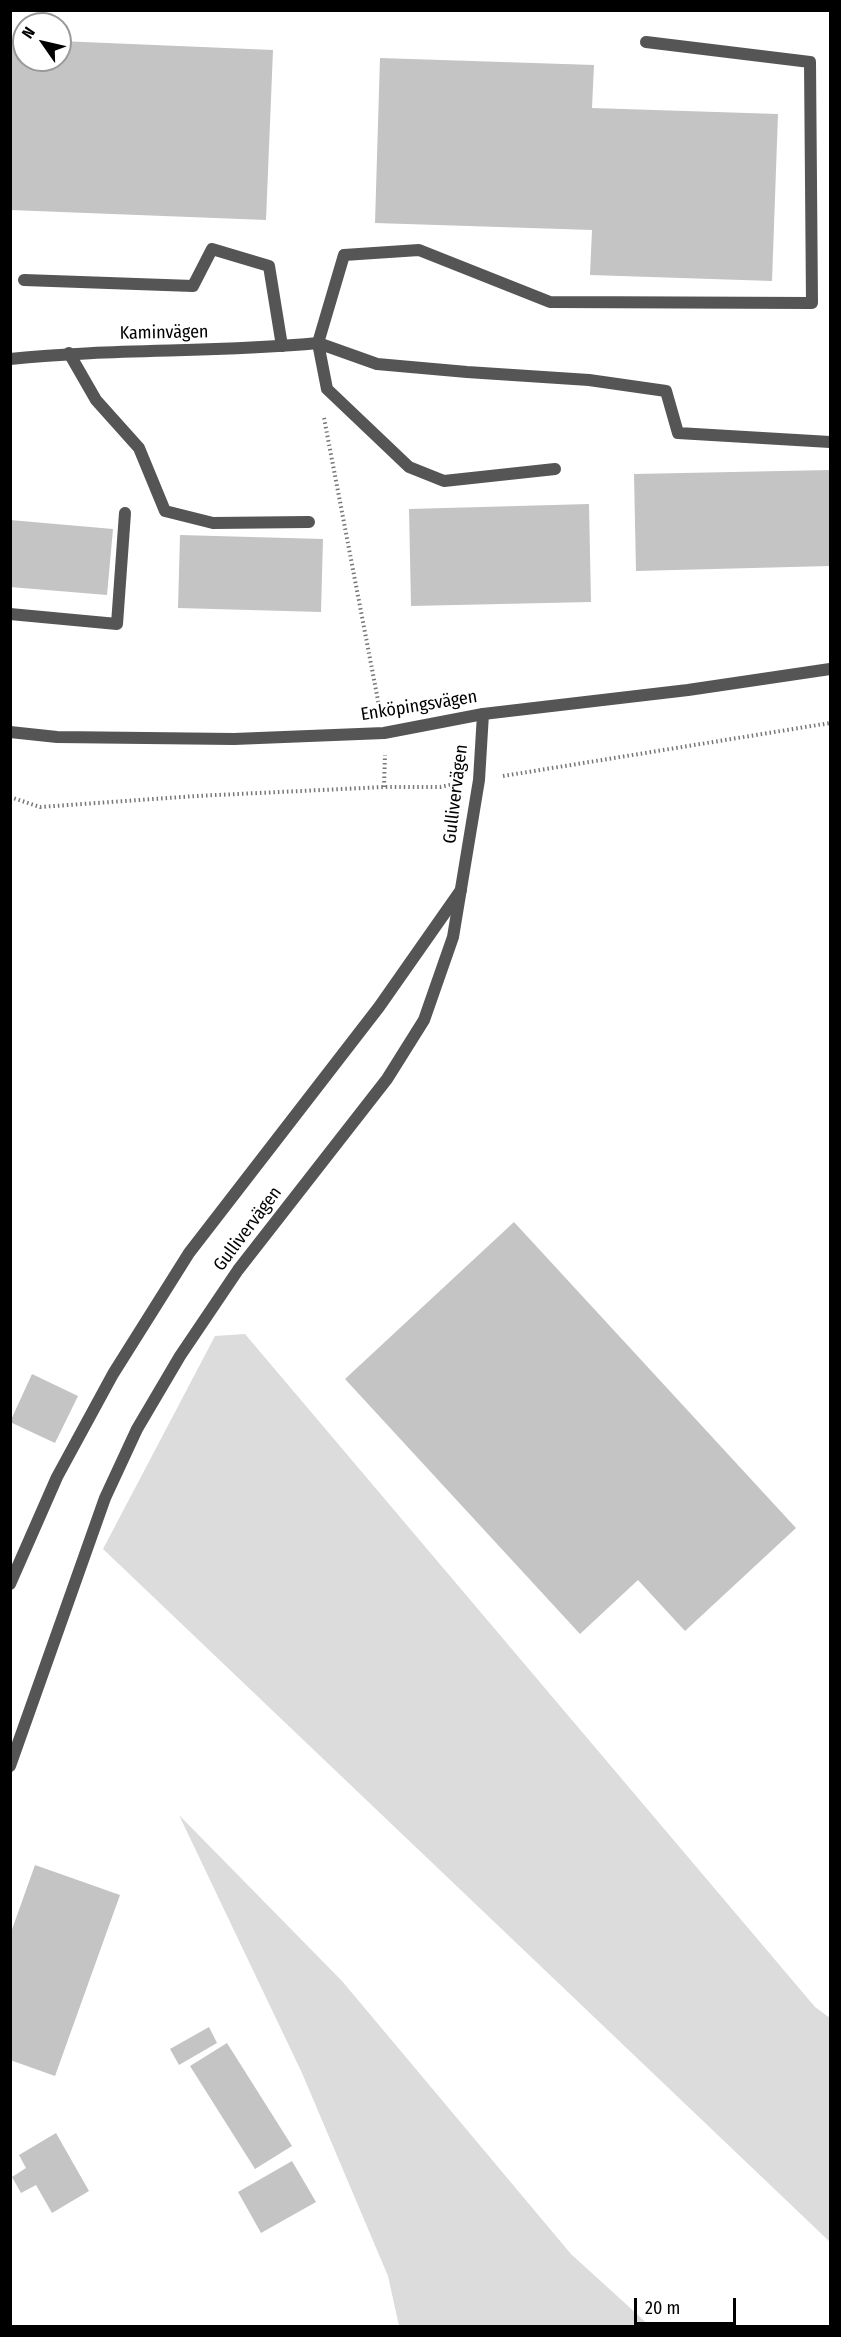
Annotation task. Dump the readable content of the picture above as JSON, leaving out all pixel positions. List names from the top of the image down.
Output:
{
  "streets": {
    "street": ["Kaminvägen", "Enköpingsvägen", "Gullivervägen"]
  },
  "crossings": [
    ["Enköpingsvägen", "Gullivervägen"]
  ],
  "scale_bar": "20 m",
  "north": "top left"
}
